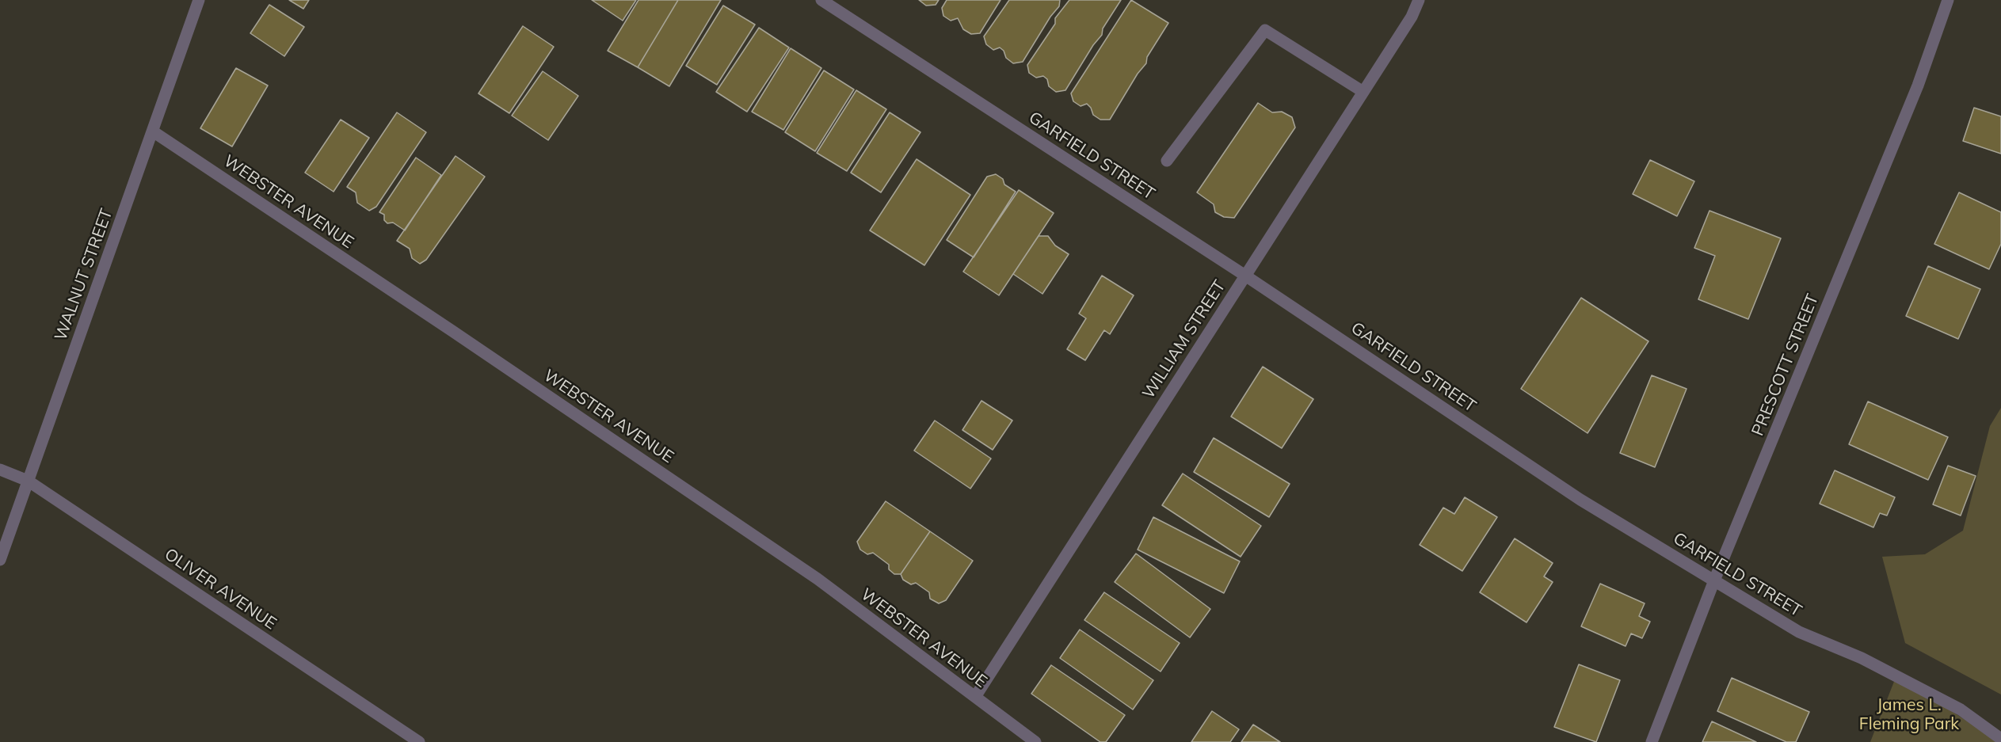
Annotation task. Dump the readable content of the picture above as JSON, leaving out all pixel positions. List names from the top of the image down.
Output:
{
  "streets": {
    "street": [
      "GARFIELD STREET",
      "WEBSTER AVENUE",
      "WALNUT STREET",
      "WILLIAM STREET",
      "PRESCOTT STREET",
      "OLIVER AVENUE"
    ]
  },
  "crossings": [
    ["GARFIELD STREET", "WILLIAM STREET"],
    ["GARFIELD STREET", "PRESCOTT STREET"],
    ["WEBSTER AVENUE", "WALNUT STREET"],
    ["WEBSTER AVENUE", "WILLIAM STREET"],
    ["WALNUT STREET", "OLIVER AVENUE"]
  ],
  "parks": ["James L. Fleming Park"]
}
